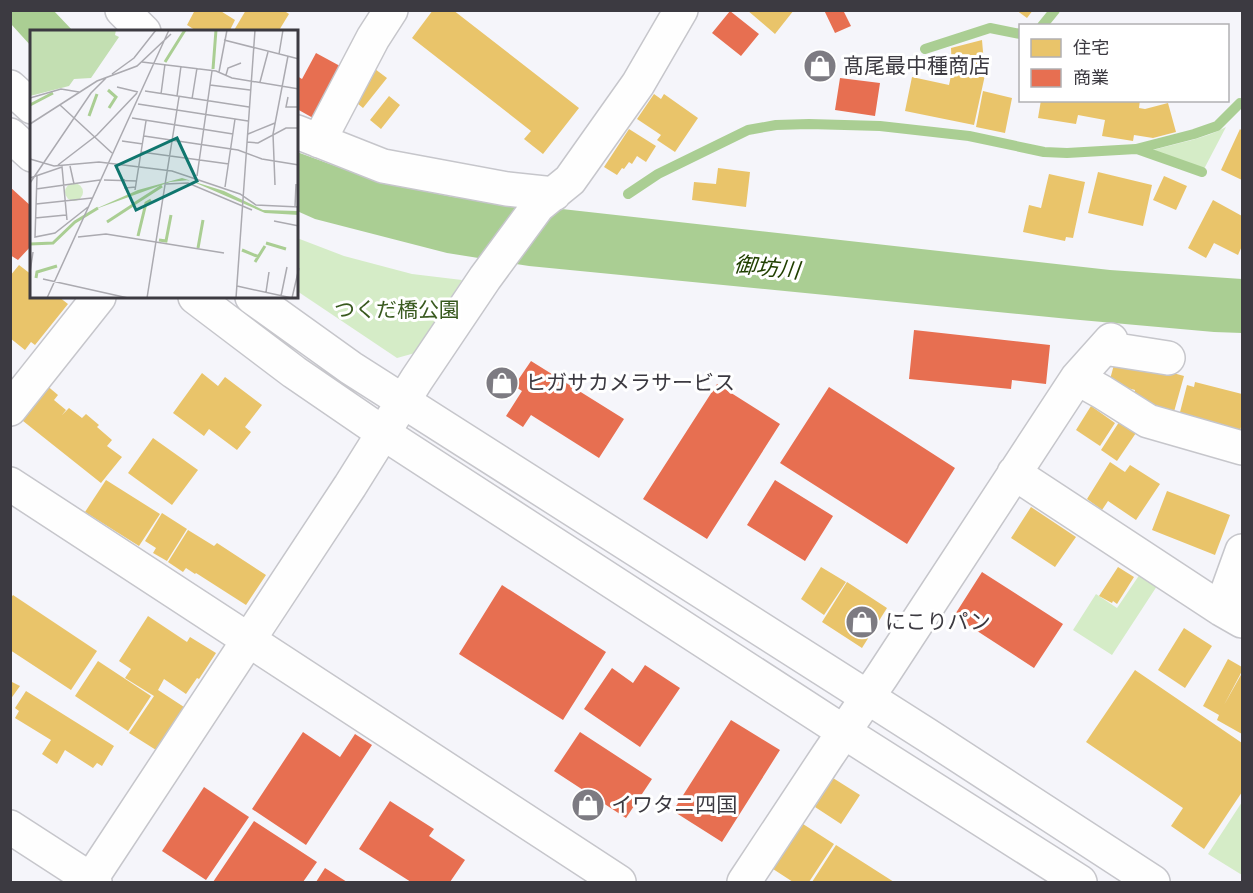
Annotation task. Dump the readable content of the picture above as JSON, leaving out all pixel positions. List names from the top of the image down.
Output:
{
  "water": ["御坊川"],
  "parks": ["つくだ橋公園"],
  "places": {
    "shop": [
      "髙尾最中種商店",
      "ヒガサカメラサービス",
      "にこりパン",
      "イワタニ四国"
    ]
  },
  "legend": ["住宅", "商業"]
}
